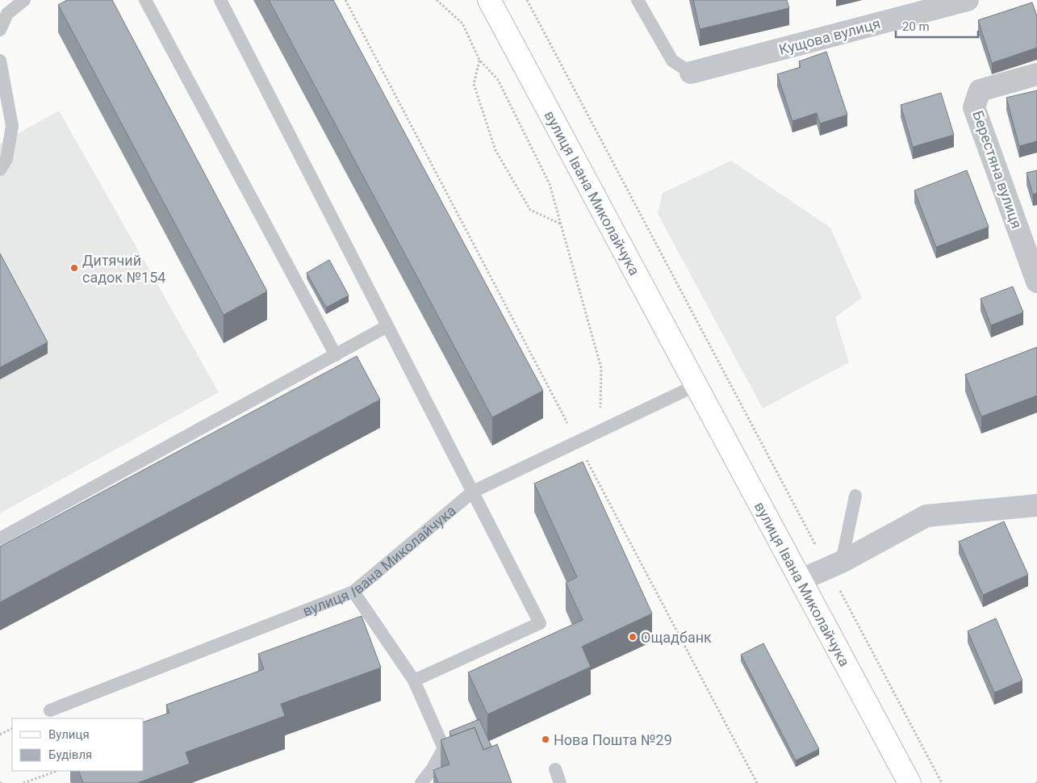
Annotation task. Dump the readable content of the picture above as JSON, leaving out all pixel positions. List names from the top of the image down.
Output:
{
  "streets": {
    "main road": ["вулиця Івана Миколайчука"],
    "street": ["Кущова вулиця", "Берестяна вулиця"]
  },
  "places": ["Дитячий садок №154", "Ощадбанк", "Нова Пошта №29"],
  "legend": ["Вулиця", "Будівля"],
  "scale_bar": "20 m"
}
